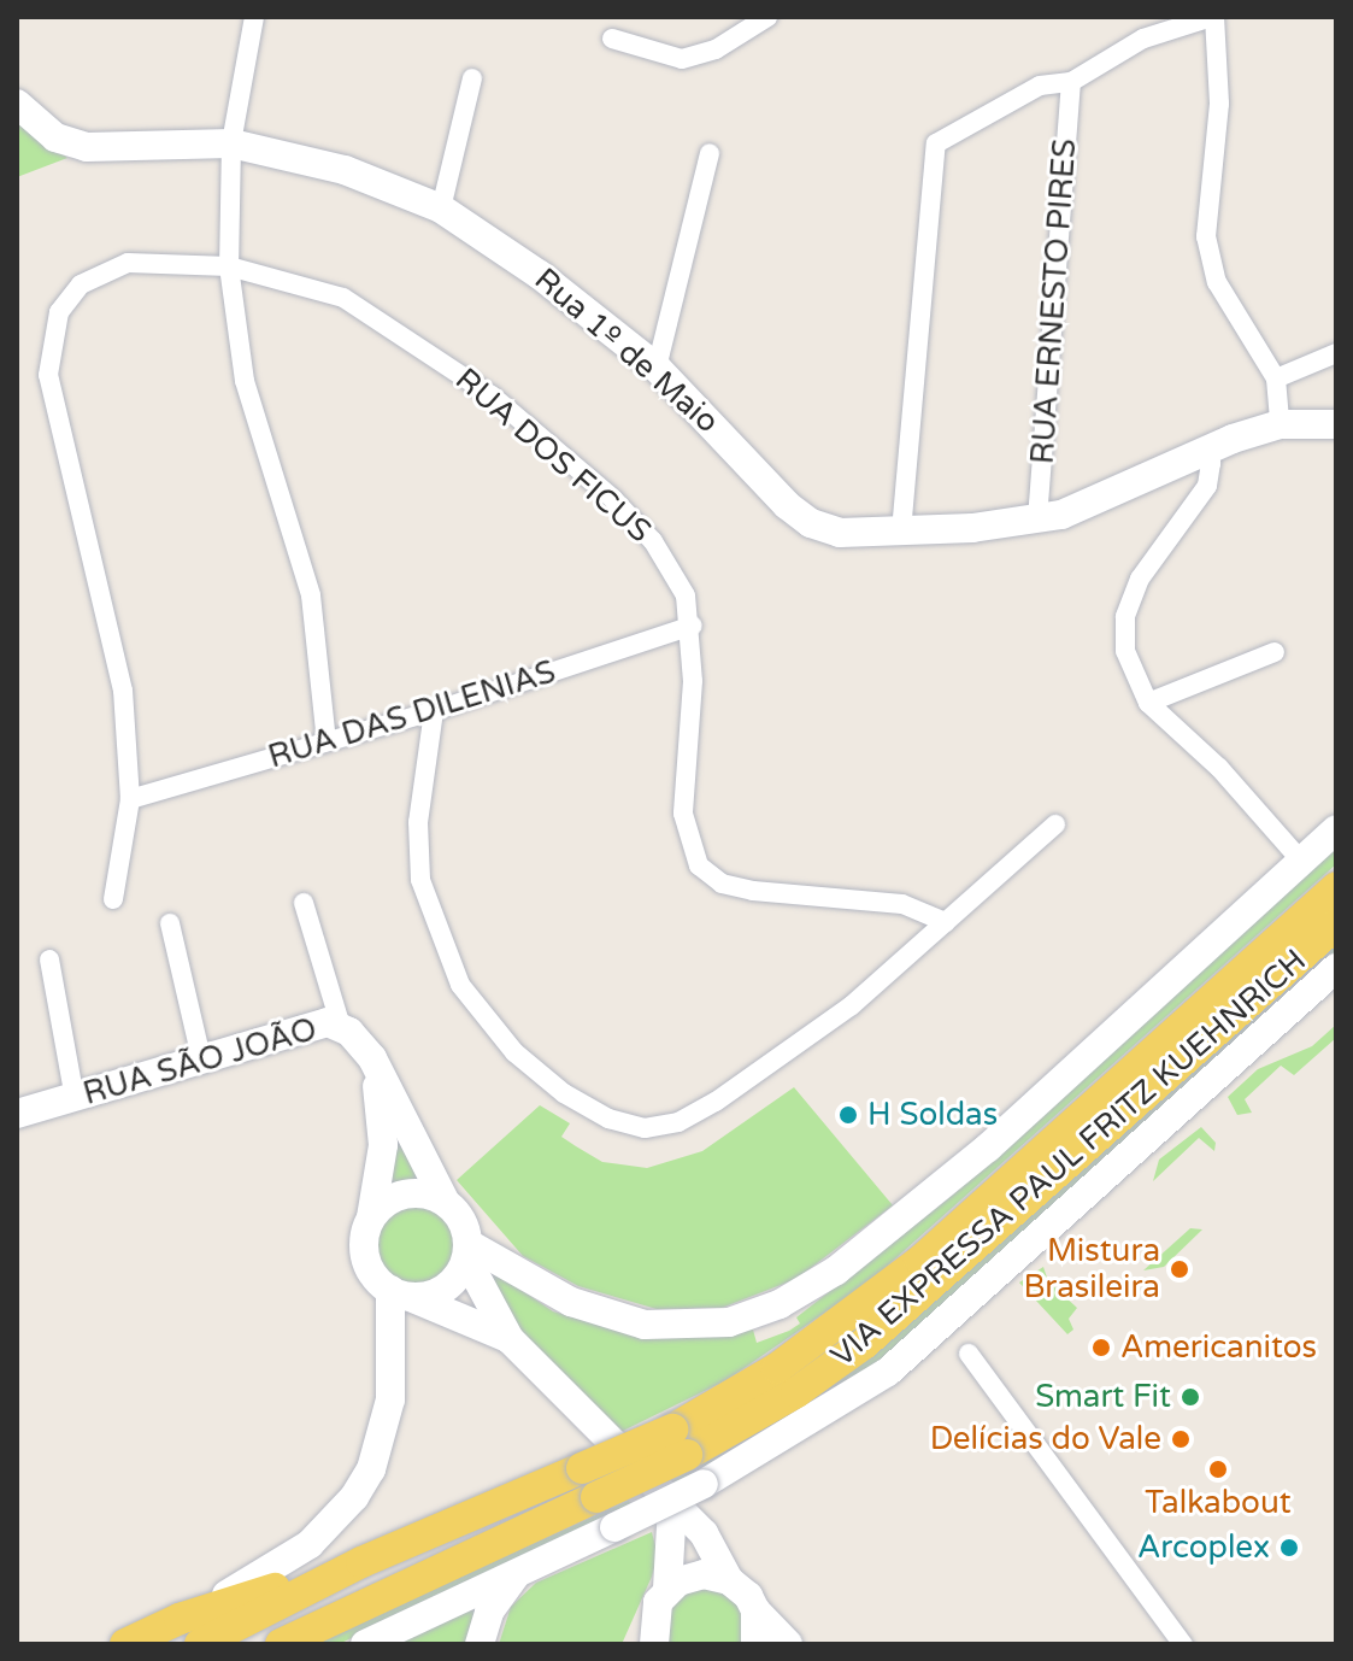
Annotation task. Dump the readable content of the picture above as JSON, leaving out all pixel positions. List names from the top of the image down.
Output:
{
  "streets": {
    "main road": ["VIA EXPRESSA PAUL FRITZ KUEHNRICH"],
    "street": [
      "RUA ERNESTO PIRES",
      "Rua 1º de Maio",
      "RUA DOS FICUS",
      "RUA DAS DILENIAS",
      "RUA SÃO JOÃO"
    ]
  },
  "crossings": [
    ["RUA ERNESTO PIRES", "Rua 1º de Maio"],
    ["RUA DOS FICUS", "RUA DAS DILENIAS"]
  ],
  "places": [
    "H Soldas",
    "Mistura Brasileira",
    "Americanitos",
    "Smart Fit",
    "Delícias do Vale",
    "Talkabout",
    "Arcoplex"
  ]
}
